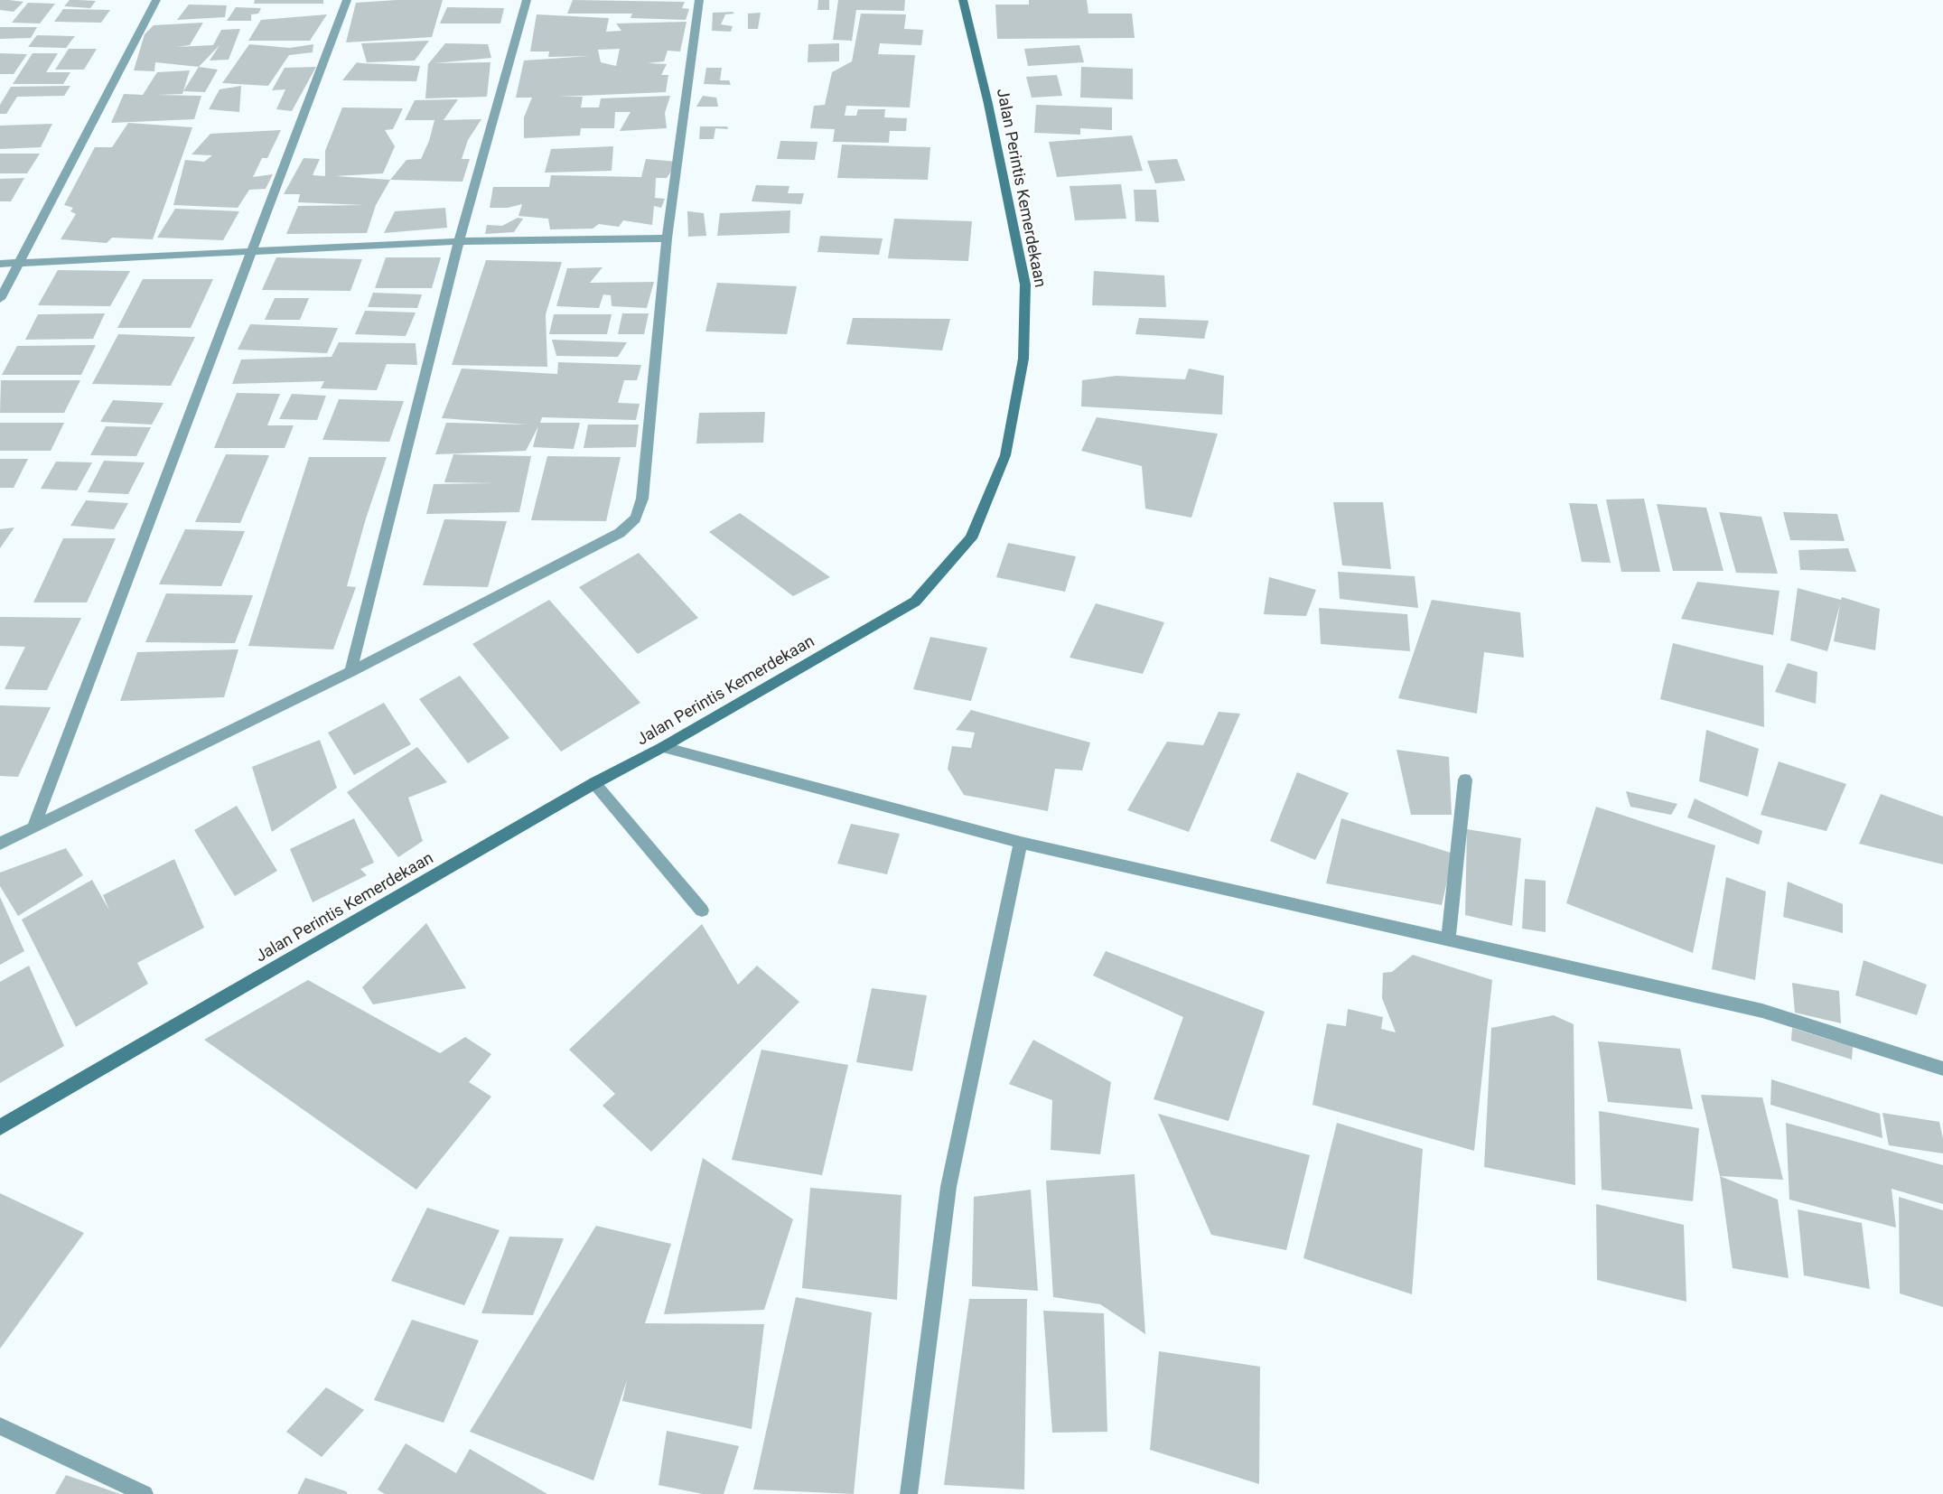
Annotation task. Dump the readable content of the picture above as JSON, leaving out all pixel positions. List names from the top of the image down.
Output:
{
  "streets": {
    "street": ["Jalan Perintis Kemerdekaan"]
  }
}
